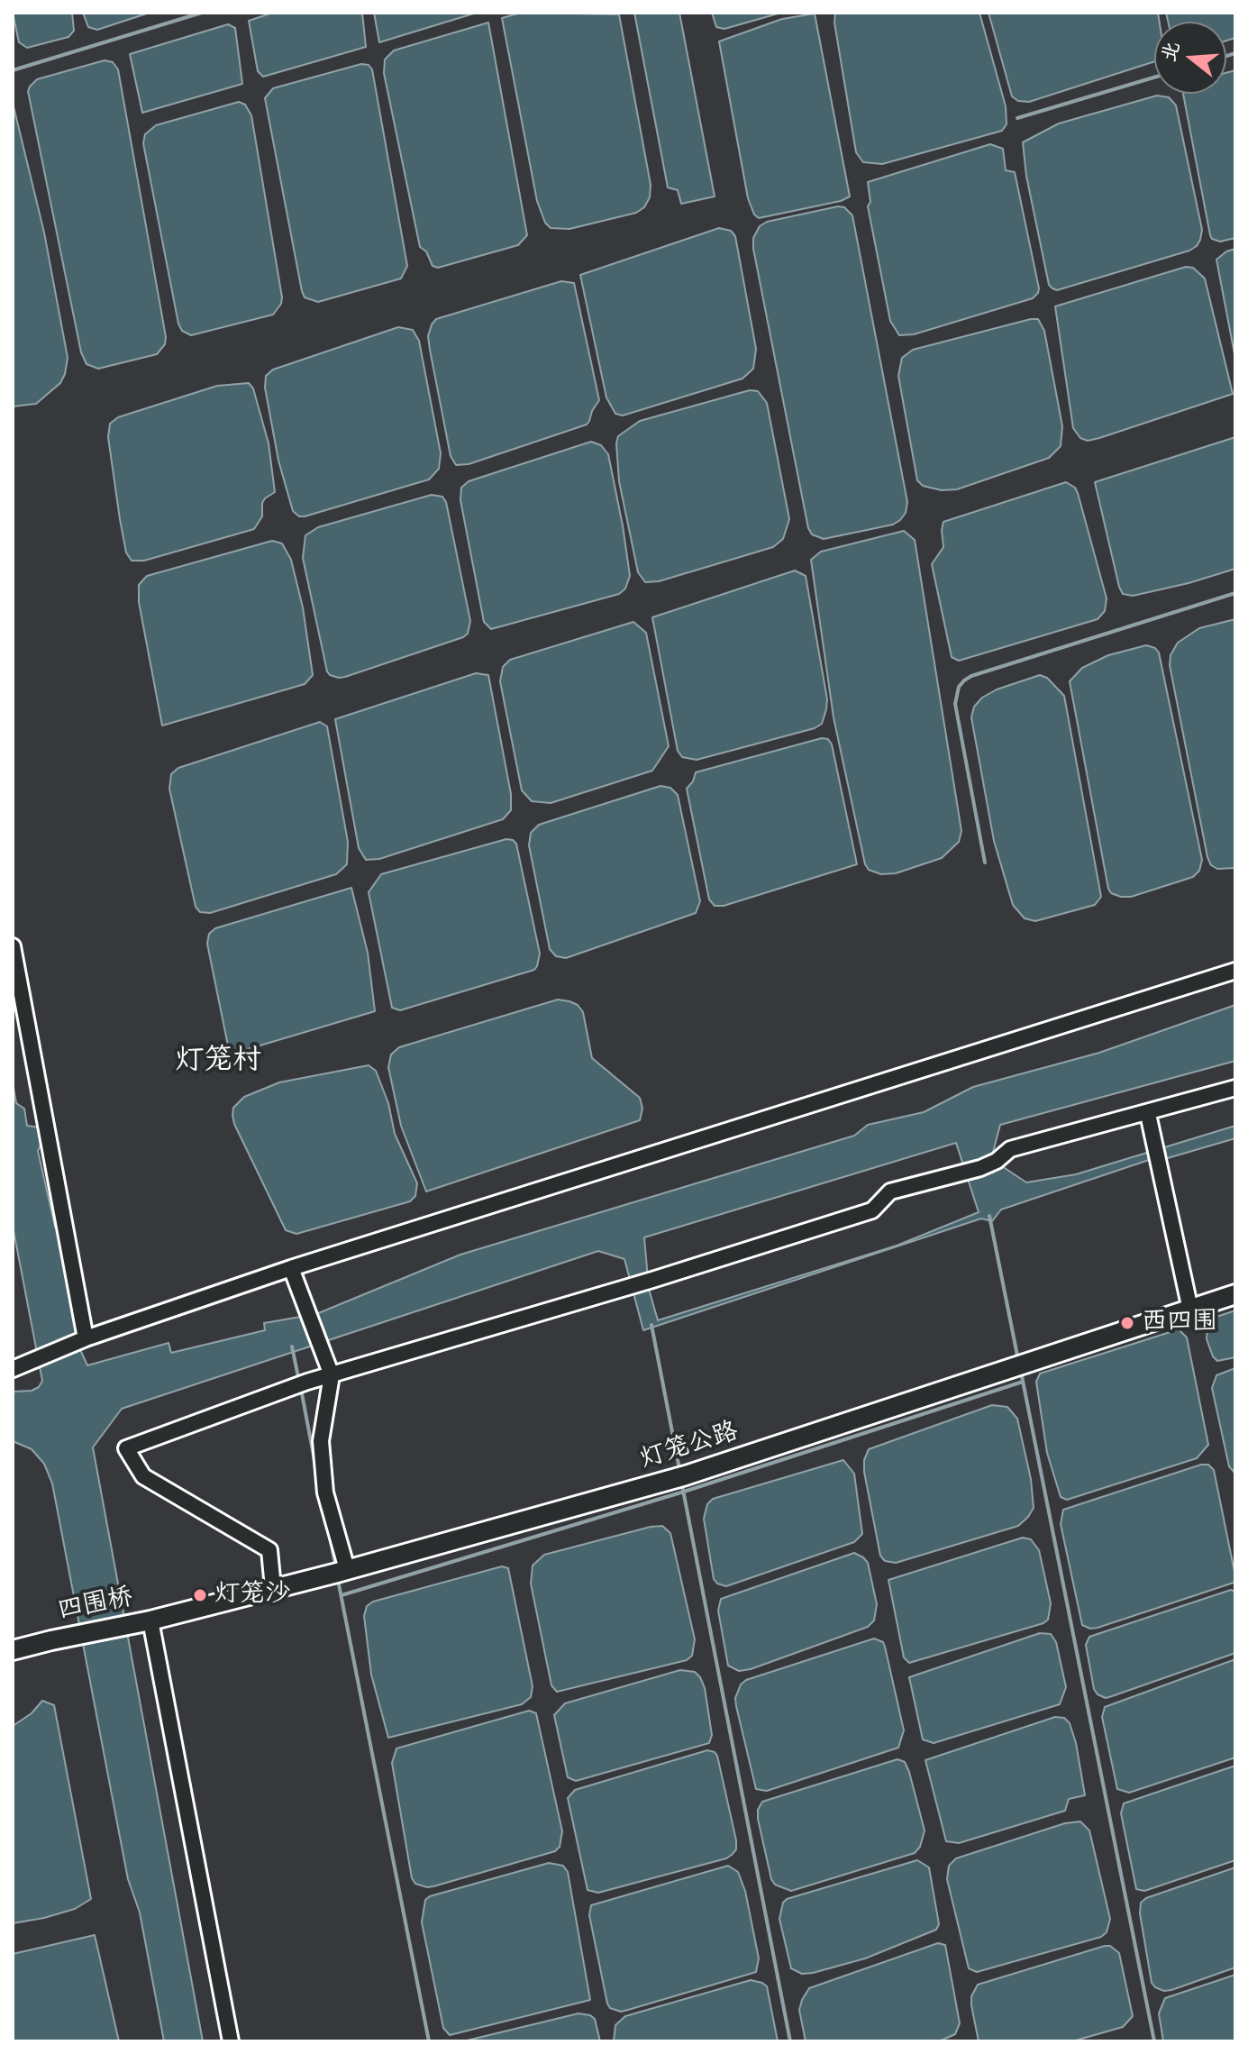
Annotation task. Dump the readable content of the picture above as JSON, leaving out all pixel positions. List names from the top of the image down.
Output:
{
  "streets": {
    "street": ["灯笼公路", "四围桥"]
  },
  "crossings": [
    ["灯笼公路", "四围桥"]
  ],
  "districts": ["灯笼村"],
  "places": ["西四围", "灯笼沙"],
  "north": "left"
}
